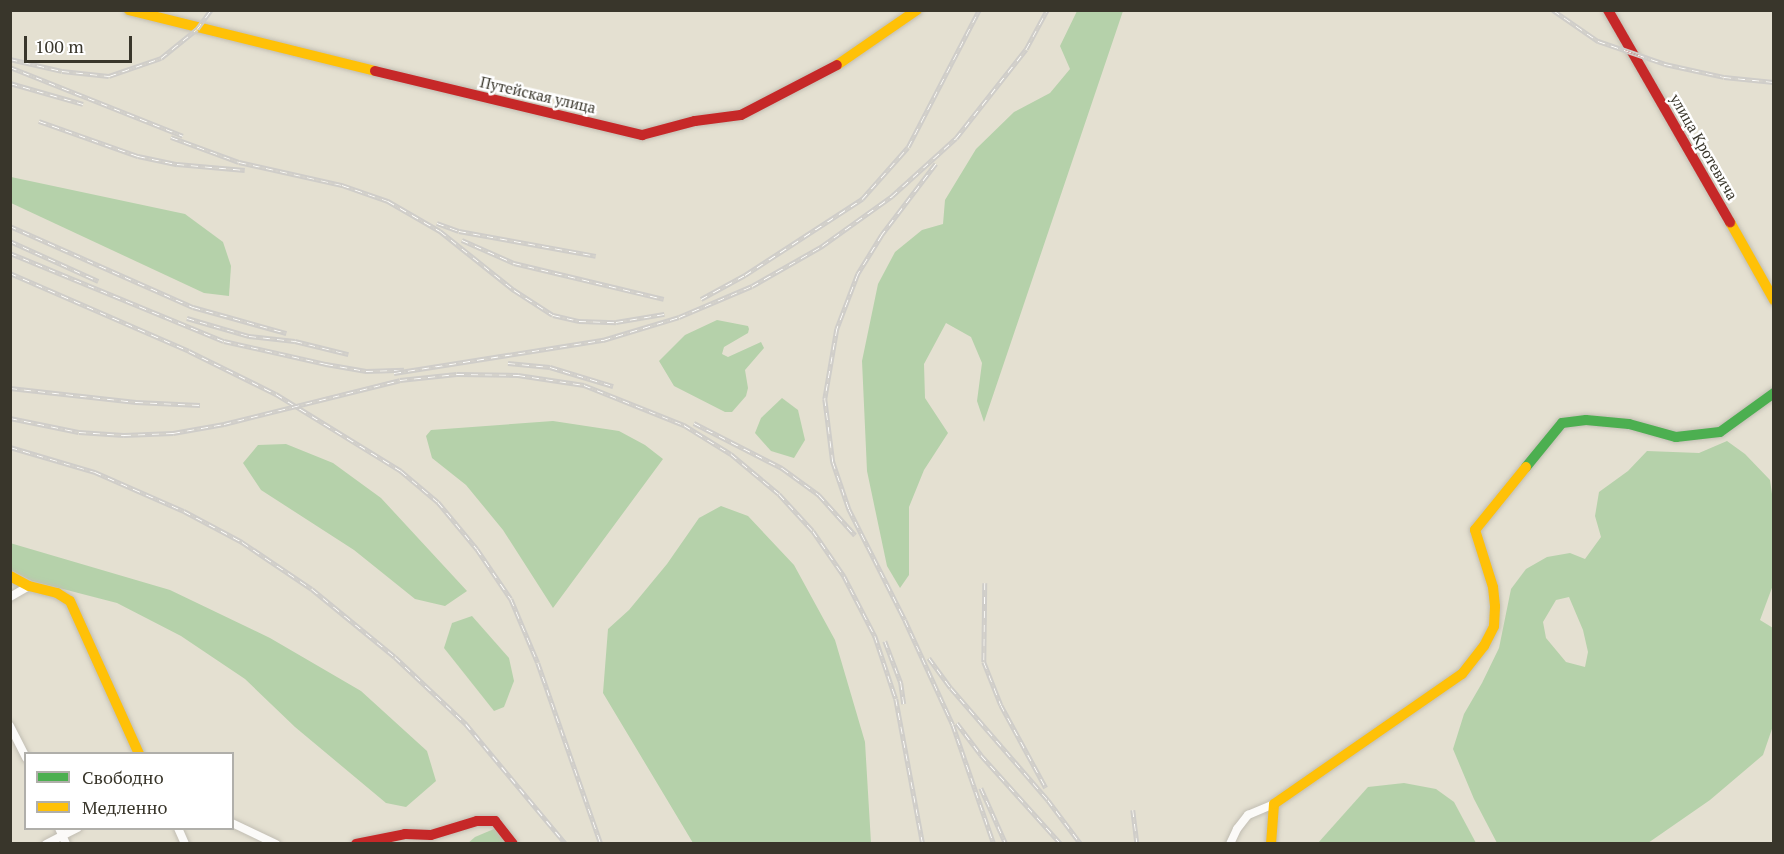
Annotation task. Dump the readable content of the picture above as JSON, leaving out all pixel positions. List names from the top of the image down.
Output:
{
  "streets": {
    "street": ["Путейская улица", "улица Кротевича"]
  },
  "legend": ["Свободно", "Медленно"],
  "scale_bar": "100 m"
}
